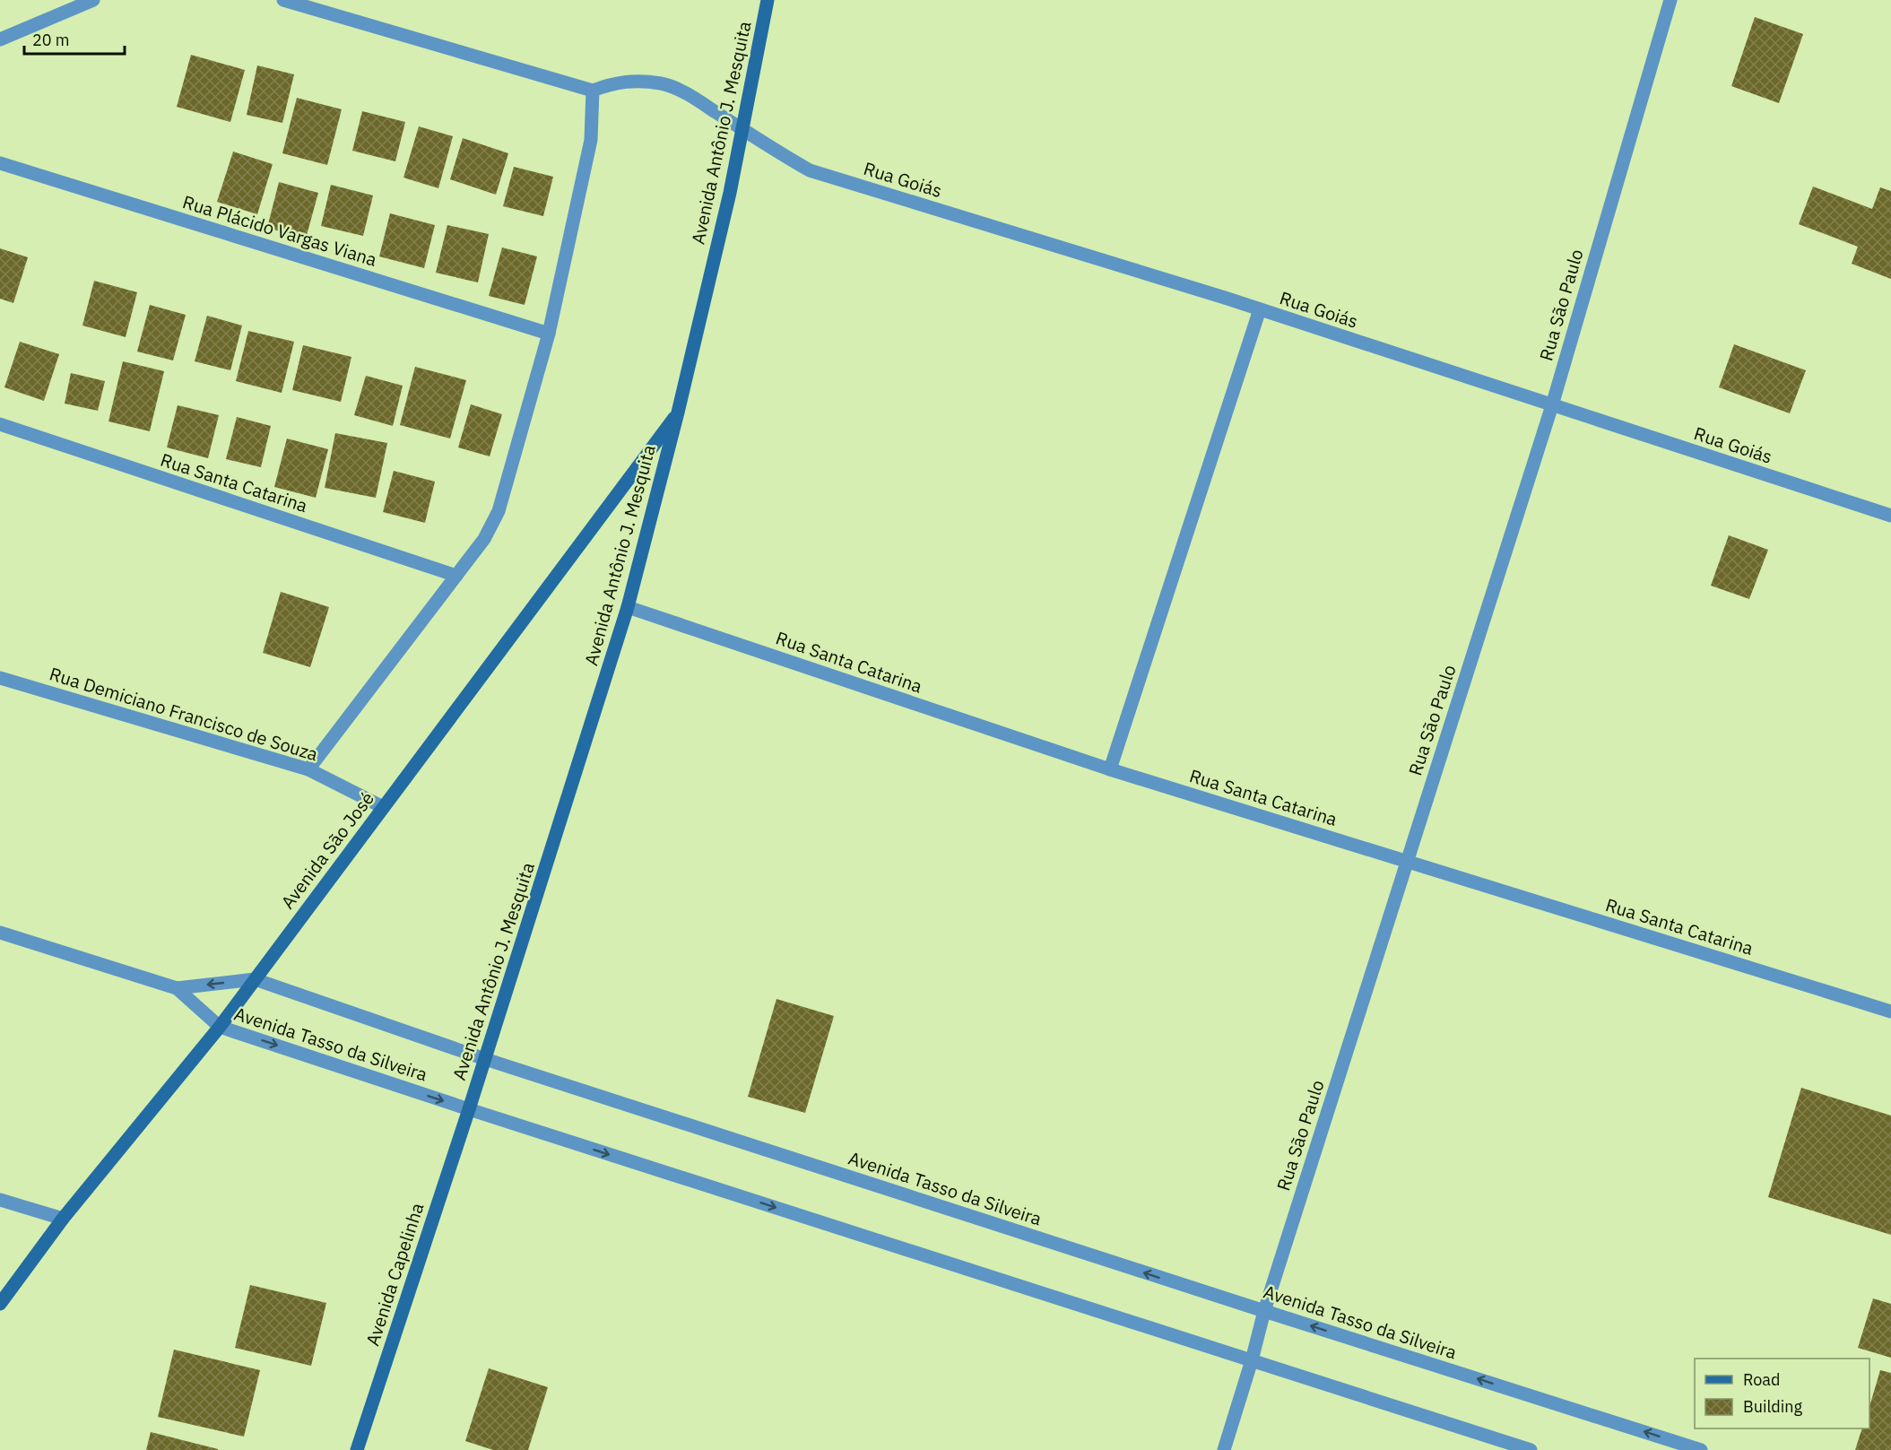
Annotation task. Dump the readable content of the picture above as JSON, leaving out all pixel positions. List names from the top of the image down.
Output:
{
  "streets": {
    "main road": ["Avenida Antônio J. Mesquita", "Avenida São José", "Avenida Capelinha"],
    "street": [
      "Rua Goiás",
      "Rua Plácido Vargas Viana",
      "Rua São Paulo",
      "Rua Santa Catarina",
      "Rua Demiciano Francisco de Souza",
      "Avenida Tasso da Silveira"
    ]
  },
  "crossings": [
    ["Avenida Antônio J. Mesquita", "Rua Goiás"],
    ["Avenida Antônio J. Mesquita", "Rua Santa Catarina"],
    ["Avenida Antônio J. Mesquita", "Avenida São José"],
    ["Avenida Antônio J. Mesquita", "Avenida Tasso da Silveira"],
    ["Avenida Antônio J. Mesquita", "Avenida Capelinha"],
    ["Rua Goiás", "Rua São Paulo"],
    ["Rua São Paulo", "Rua Santa Catarina"],
    ["Rua São Paulo", "Avenida Tasso da Silveira"],
    ["Rua Demiciano Francisco de Souza", "Avenida São José"],
    ["Avenida São José", "Avenida Tasso da Silveira"],
    ["Avenida Tasso da Silveira", "Avenida Capelinha"]
  ],
  "legend": ["Road", "Building"],
  "scale_bar": "20 m"
}
